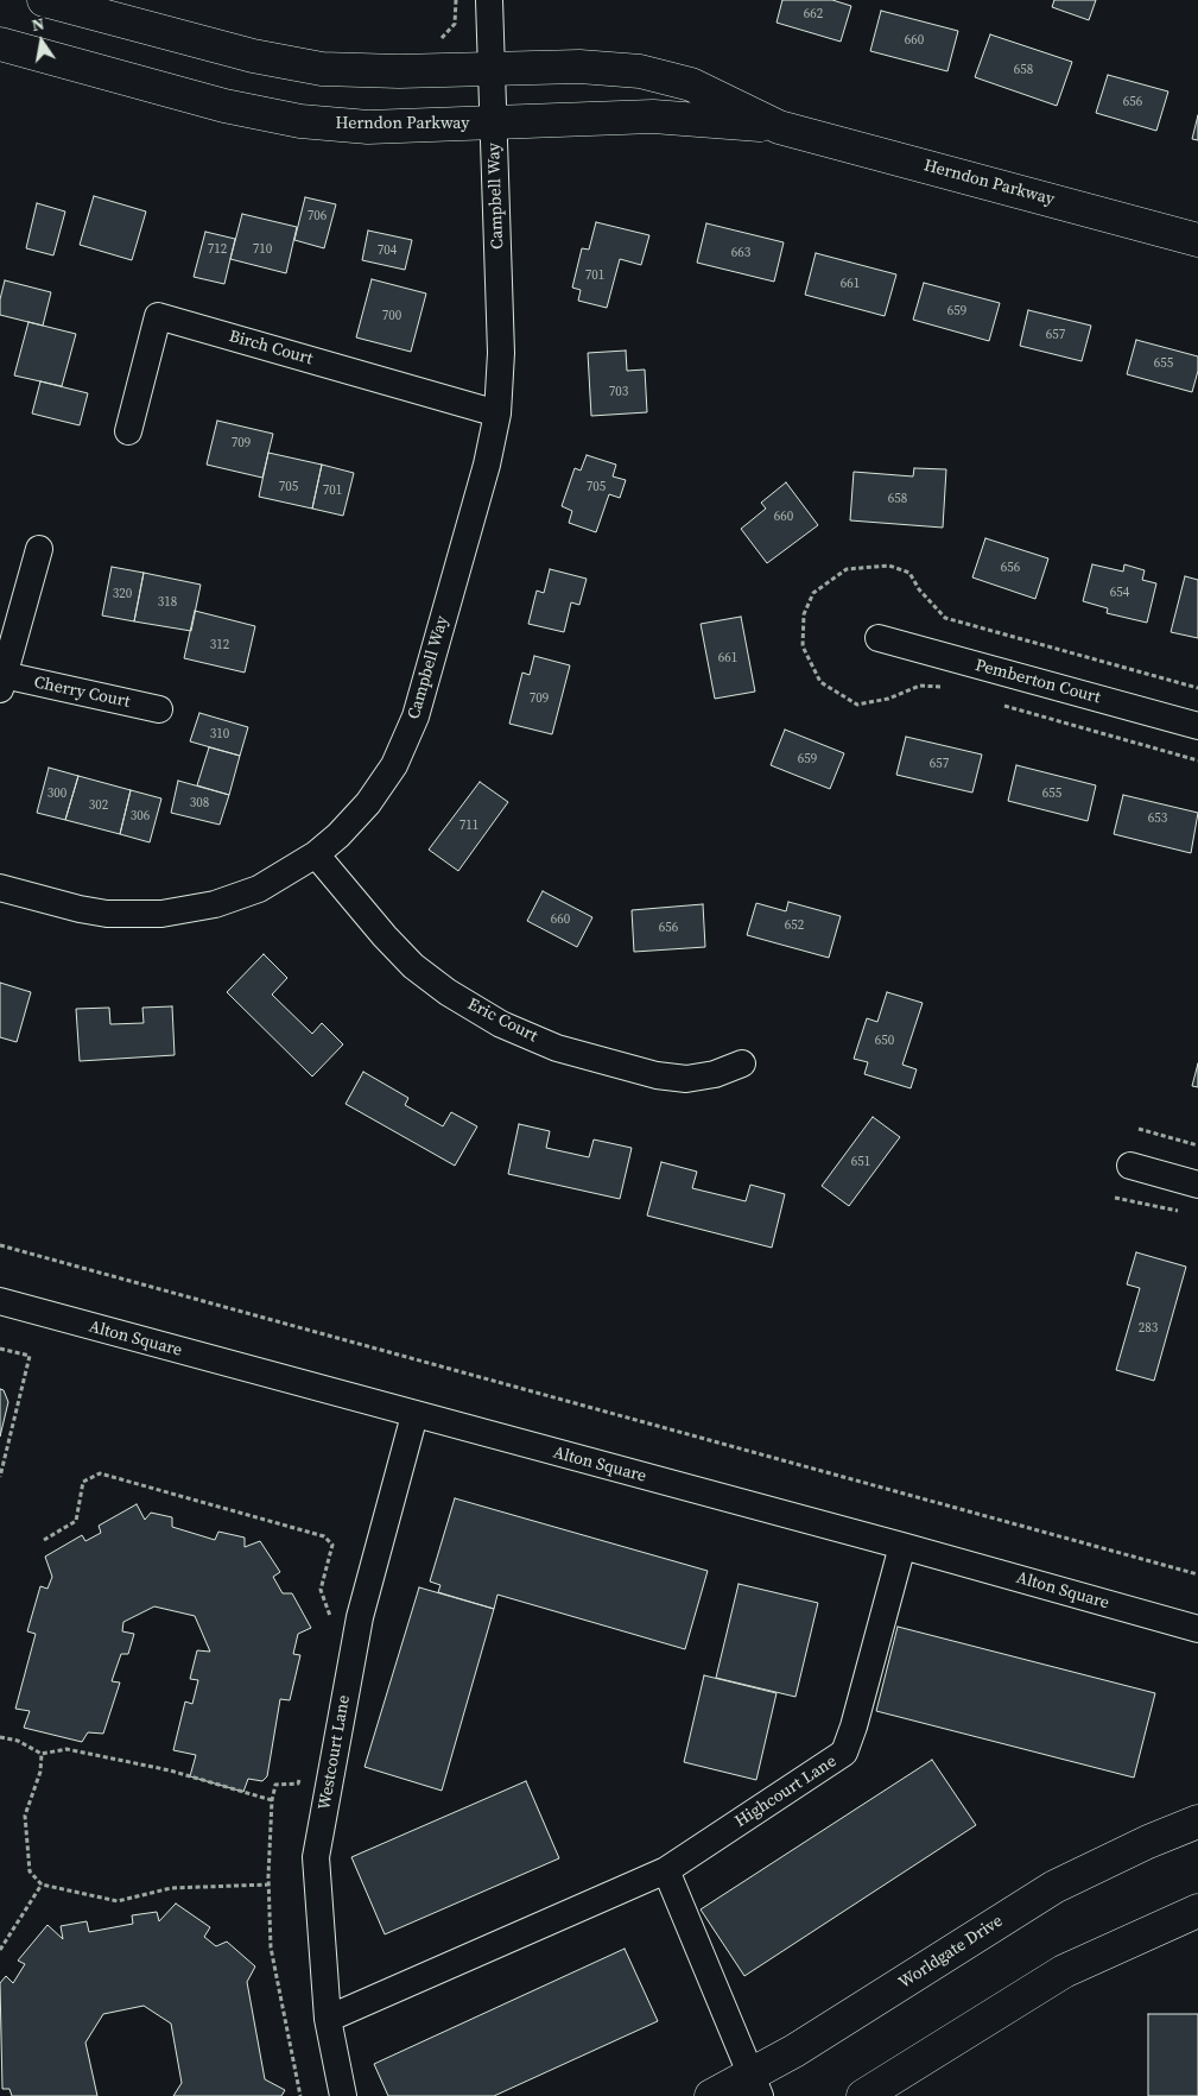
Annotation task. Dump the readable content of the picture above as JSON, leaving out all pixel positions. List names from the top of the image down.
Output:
{
  "streets": {
    "main road": ["Herndon Parkway", "Worldgate Drive"],
    "street": [
      "Campbell Way",
      "Birch Court",
      "Pemberton Court",
      "Cherry Court",
      "Eric Court",
      "Alton Square",
      "Westcourt Lane",
      "Highcourt Lane"
    ]
  },
  "crossings": [
    ["Herndon Parkway", "Campbell Way"],
    ["Campbell Way", "Birch Court"],
    ["Campbell Way", "Eric Court"],
    ["Alton Square", "Westcourt Lane"],
    ["Alton Square", "Highcourt Lane"],
    ["Westcourt Lane", "Highcourt Lane"]
  ],
  "house_numbers": [
    "662",
    "660",
    "658",
    "656",
    "706",
    "712",
    "710",
    "704",
    "663",
    "701",
    "661",
    "659",
    "700",
    "657",
    "655",
    "703",
    "709",
    "705",
    "705",
    "701",
    "658",
    "660",
    "656",
    "654",
    "320",
    "318",
    "312",
    "661",
    "709",
    "310",
    "659",
    "657",
    "300",
    "655",
    "308",
    "302",
    "306",
    "653",
    "711",
    "660",
    "652",
    "656",
    "650",
    "651",
    "283"
  ],
  "north": "top"
}
